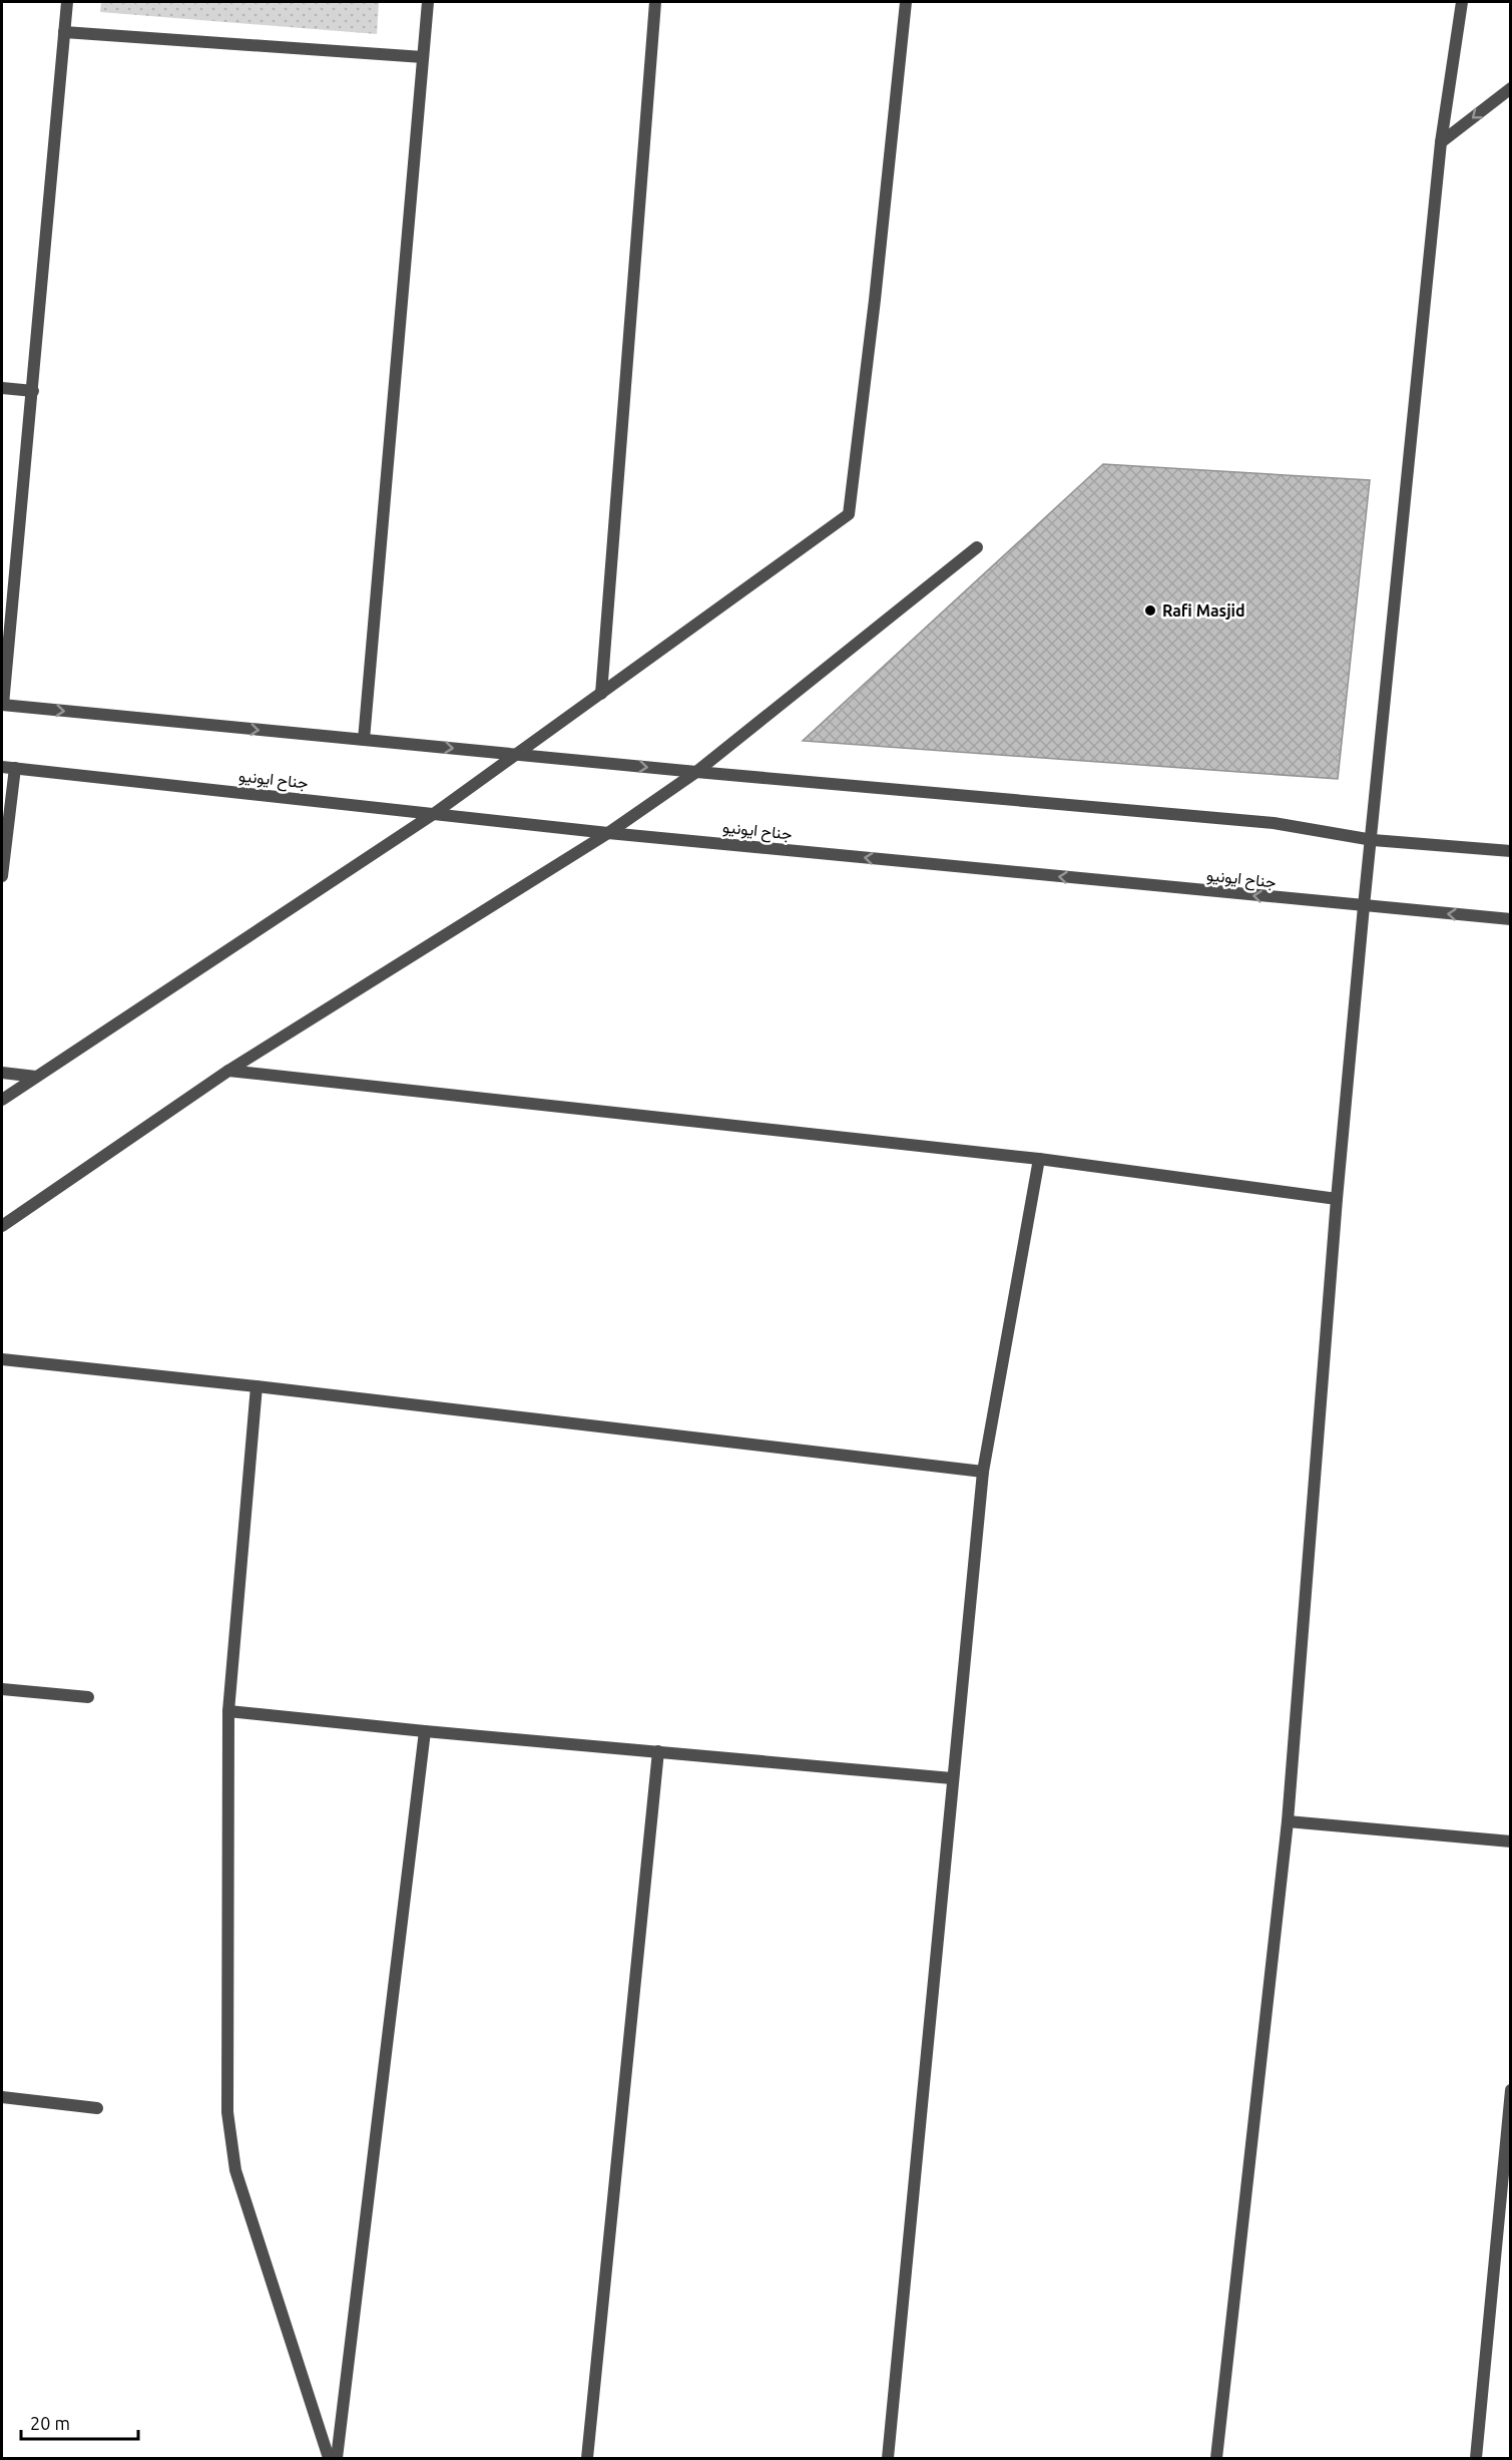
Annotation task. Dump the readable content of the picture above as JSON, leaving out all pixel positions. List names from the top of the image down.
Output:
{
  "streets": {
    "street": ["جناح ایونیو"]
  },
  "places": ["Rafi Masjid"],
  "scale_bar": "20 m"
}
